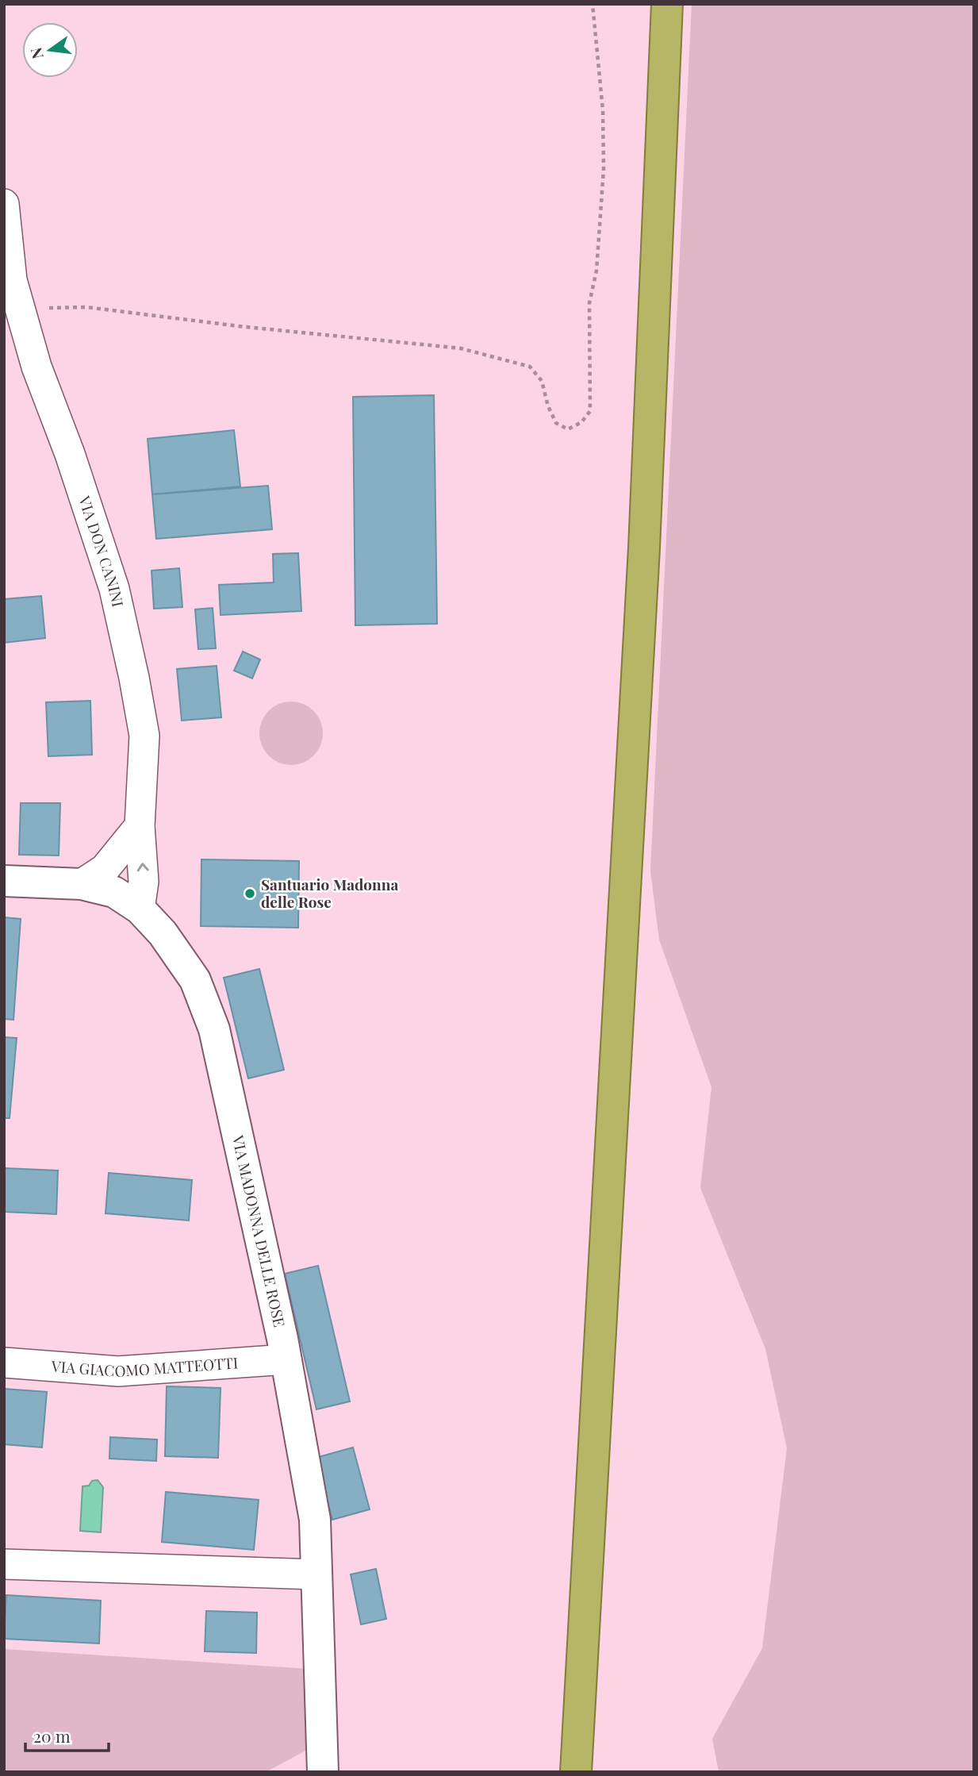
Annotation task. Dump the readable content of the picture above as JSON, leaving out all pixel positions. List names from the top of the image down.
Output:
{
  "streets": {
    "street": ["VIA DON CANINI", "VIA MADONNA DELLE ROSE", "VIA GIACOMO MATTEOTTI"]
  },
  "crossings": [
    ["VIA DON CANINI", "VIA MADONNA DELLE ROSE"],
    ["VIA MADONNA DELLE ROSE", "VIA GIACOMO MATTEOTTI"]
  ],
  "places": ["Santuario Madonna delle Rose"],
  "scale_bar": "20 m",
  "north": "left"
}
